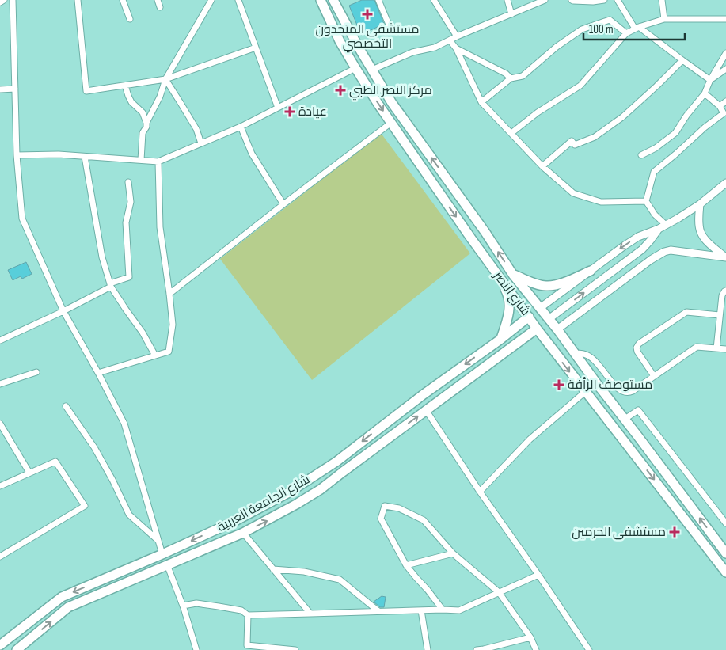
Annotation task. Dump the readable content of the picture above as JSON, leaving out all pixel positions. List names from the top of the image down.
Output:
{
  "streets": {
    "main road": ["شارع النصر", "شارع الجامعة العربية"]
  },
  "crossings": [
    ["شارع النصر", "شارع الجامعة العربية"]
  ],
  "places": {
    "health": [
      "مستشفى المتحدون التخصصي",
      "مركز النصر الطبي",
      "عيادة",
      "مستوصف الرأفة",
      "مستشفى الحرمين"
    ]
  },
  "scale_bar": "100 m"
}
